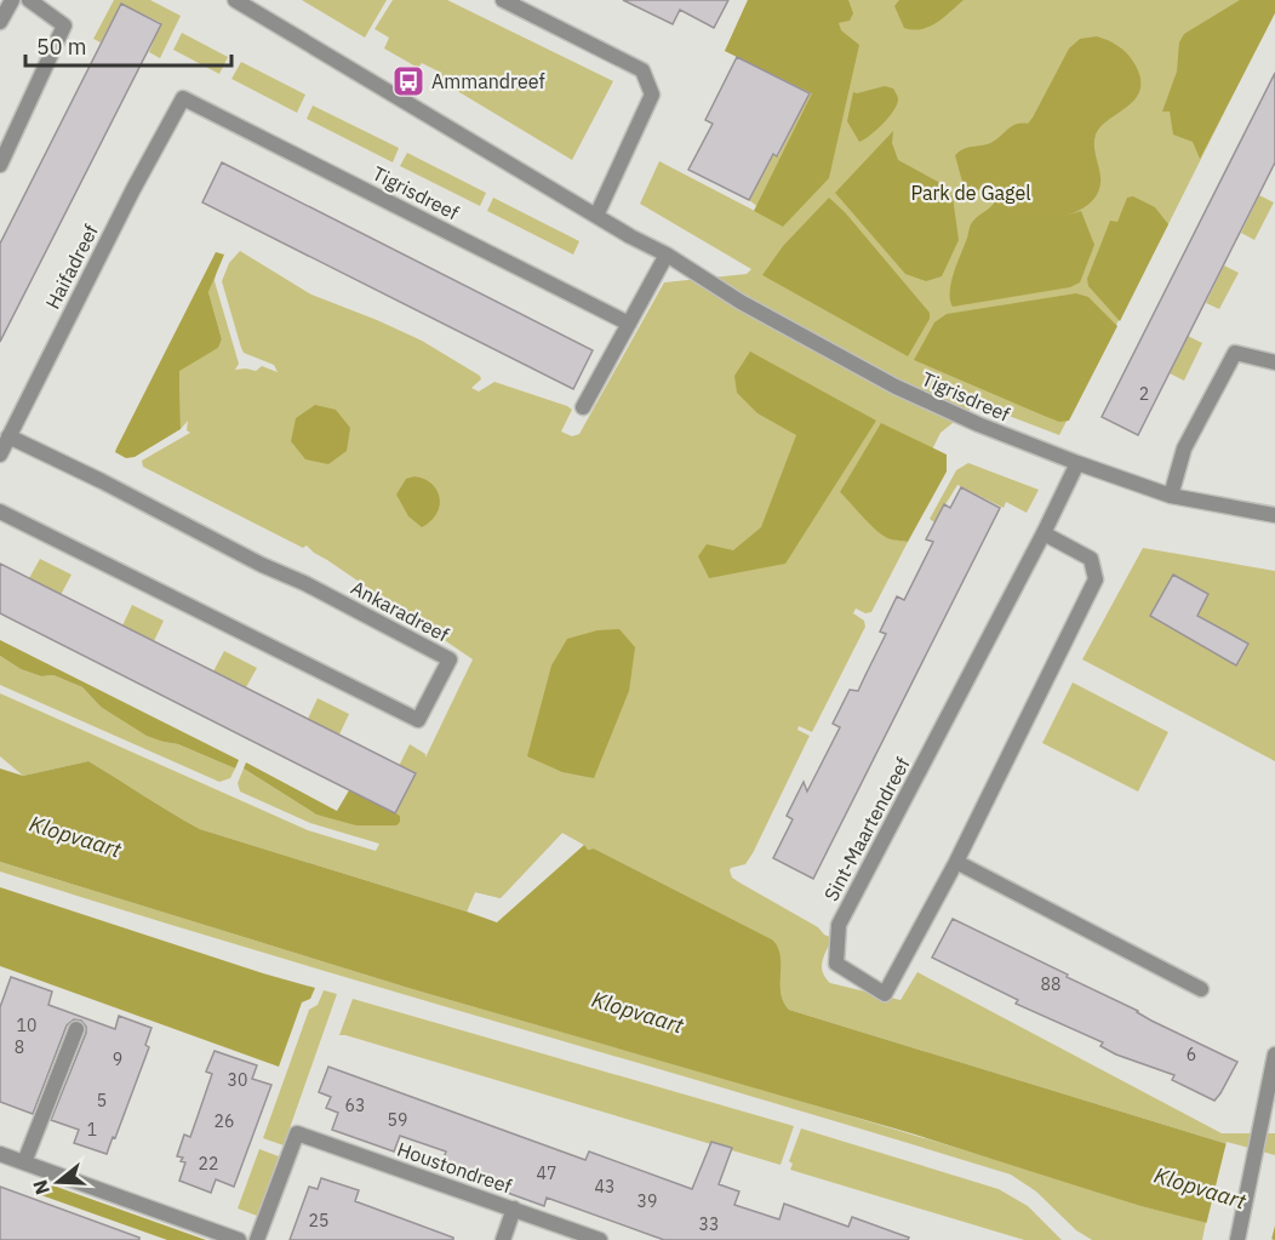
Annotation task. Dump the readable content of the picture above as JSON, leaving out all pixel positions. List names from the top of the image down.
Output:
{
  "streets": {
    "street": [
      "Tigrisdreef",
      "Haifadreef",
      "Ankaradreef",
      "Sint-Maartendreef",
      "Houstondreef"
    ]
  },
  "crossings": [
    ["Tigrisdreef", "Haifadreef"],
    ["Tigrisdreef", "Sint-Maartendreef"],
    ["Haifadreef", "Ankaradreef"]
  ],
  "water": ["Klopvaart"],
  "parks": ["Park de Gagel"],
  "places": {
    "bus stop": ["Ammandreef"]
  },
  "house_numbers": [
    "2",
    "88",
    "10",
    "8",
    "6",
    "9",
    "30",
    "5",
    "63",
    "59",
    "26",
    "1",
    "22",
    "47",
    "43",
    "39",
    "25",
    "33"
  ],
  "scale_bar": "50 m",
  "north": "left"
}
